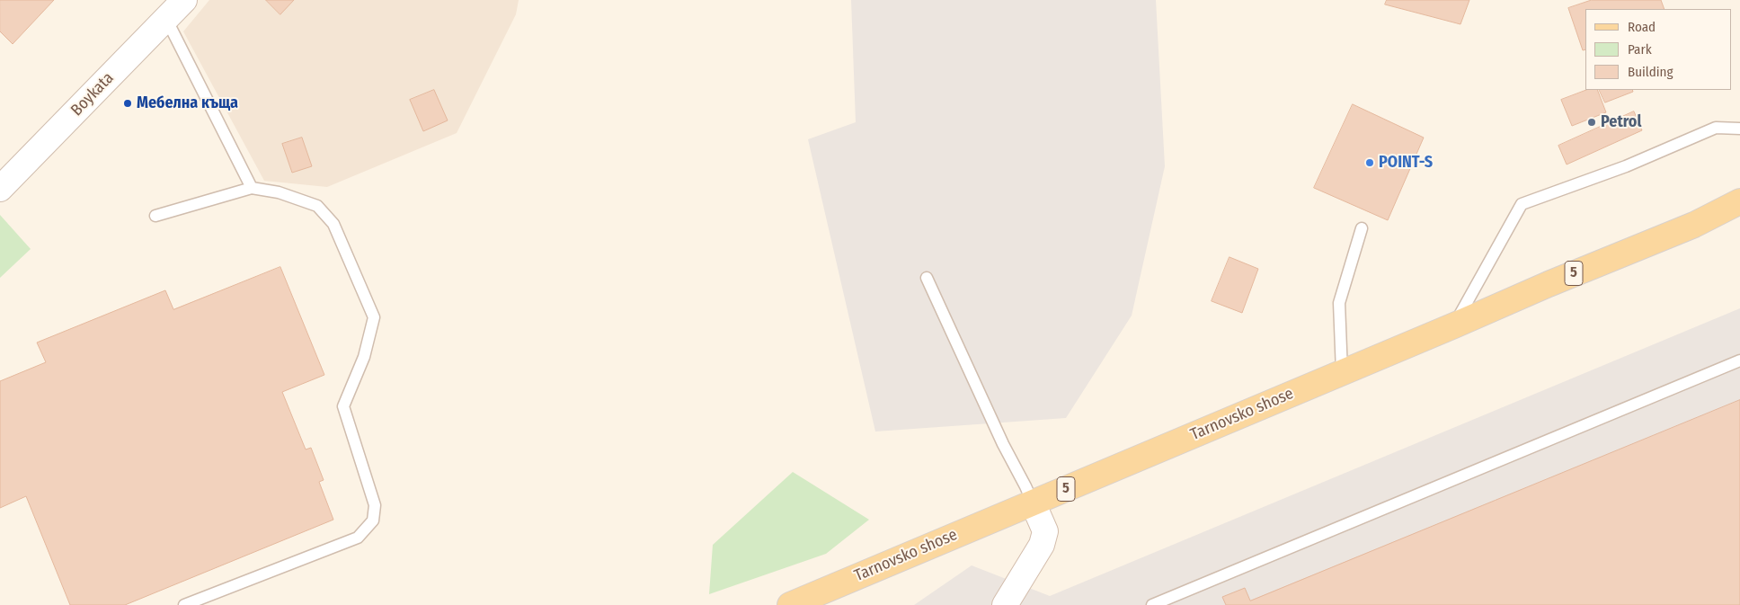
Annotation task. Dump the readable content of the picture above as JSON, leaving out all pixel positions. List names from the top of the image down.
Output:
{
  "streets": {
    "main road": ["5", "Tarnovsko shose"],
    "street": ["Boykata"]
  },
  "places": ["Мебелна къща", "Petrol", "POINT-S"],
  "legend": ["Road", "Park", "Building"]
}
